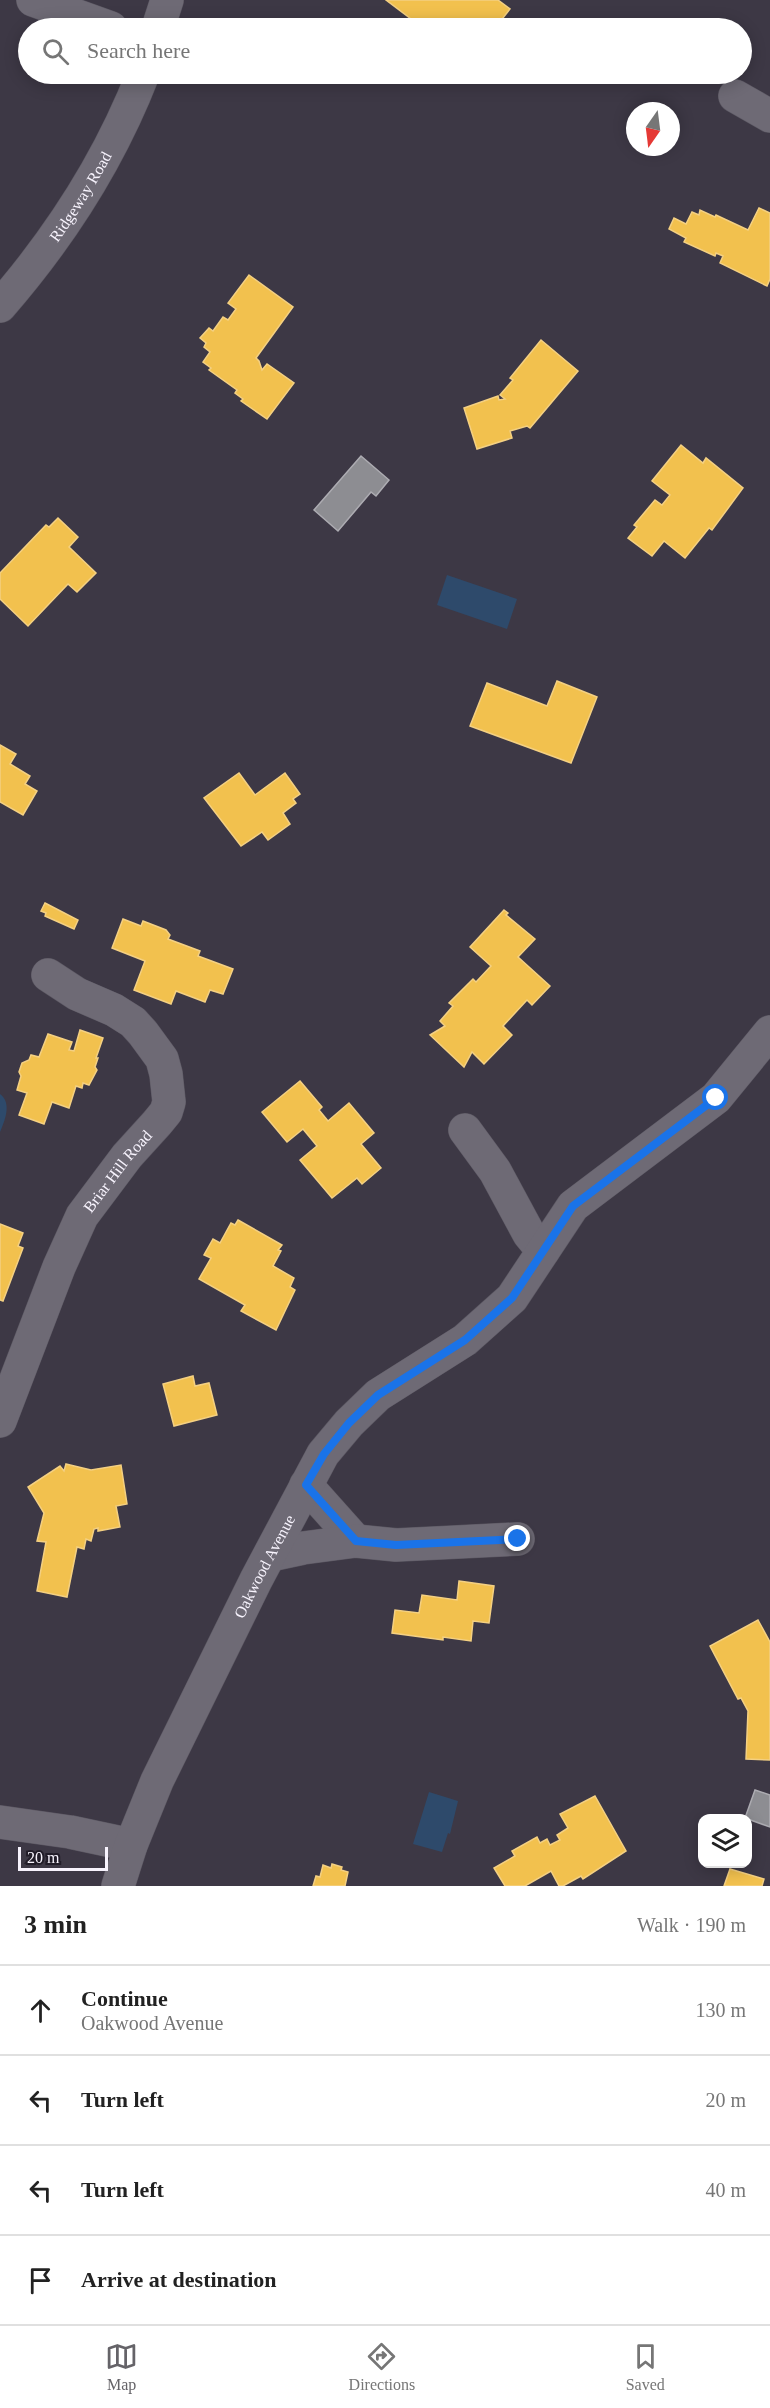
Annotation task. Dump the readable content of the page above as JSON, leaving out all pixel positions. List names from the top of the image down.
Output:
{
  "streets": {
    "street": ["Ridgeway Road", "Briar Hill Road", "Oakwood Avenue"]
  },
  "scale_bar": "20 m",
  "north": "bottom",
  "page": {
    "search": "Search here",
    "scale": "20 m",
    "heading": ["3 min", "Walk · 190 m"],
    "list": [
      ["Continue", "Oakwood Avenue", "130 m"],
      ["Turn left", "20 m"],
      ["Turn left", "40 m"],
      "Arrive at destination"
    ],
    "nav": ["Map", "Directions", "Saved"]
  }
}
